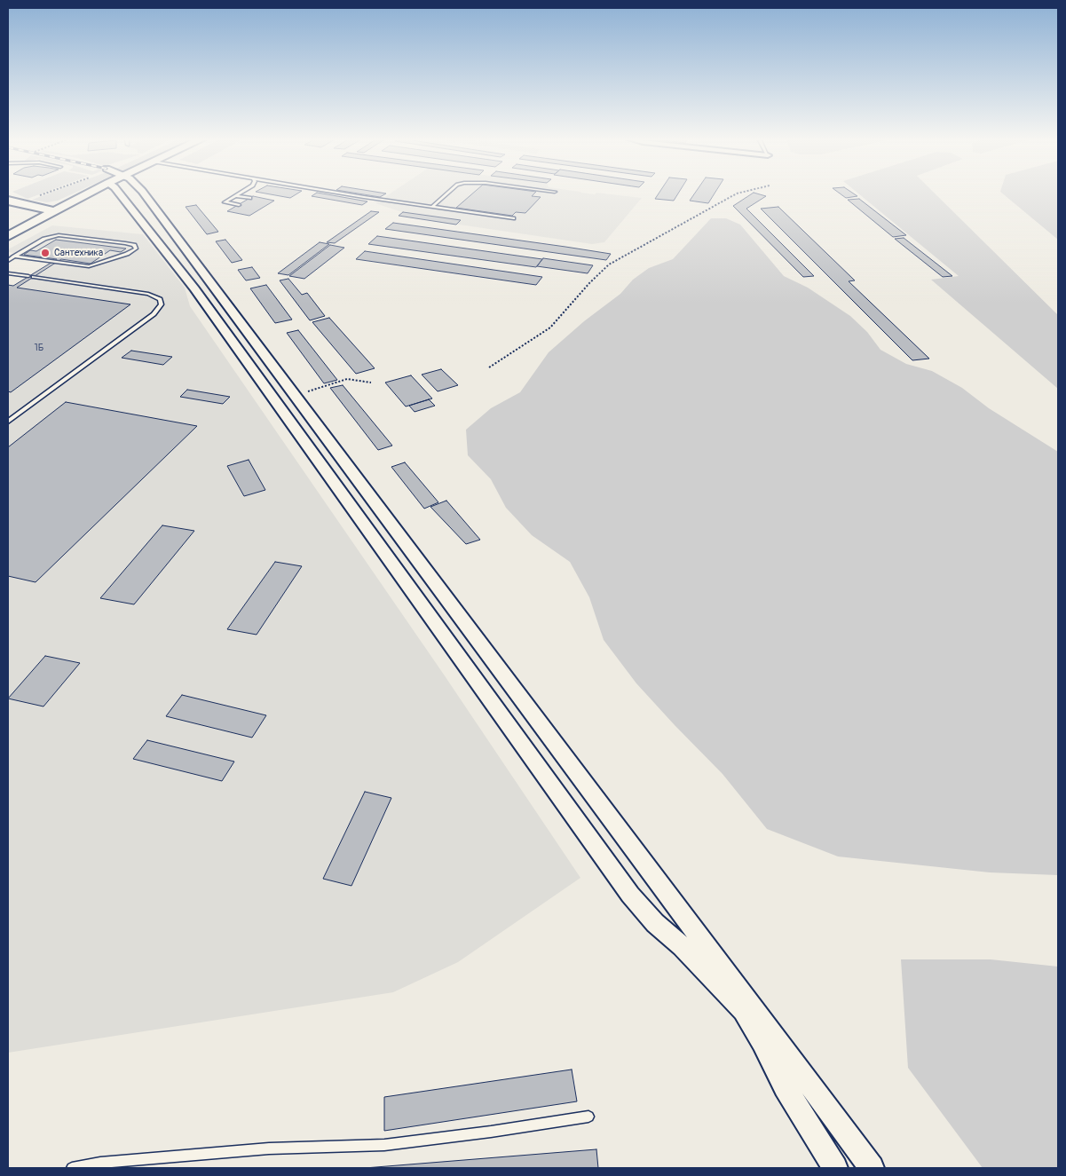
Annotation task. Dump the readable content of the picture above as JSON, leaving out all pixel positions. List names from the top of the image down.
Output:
{
  "places": ["Сантехника"],
  "house_numbers": ["1Б"]
}
